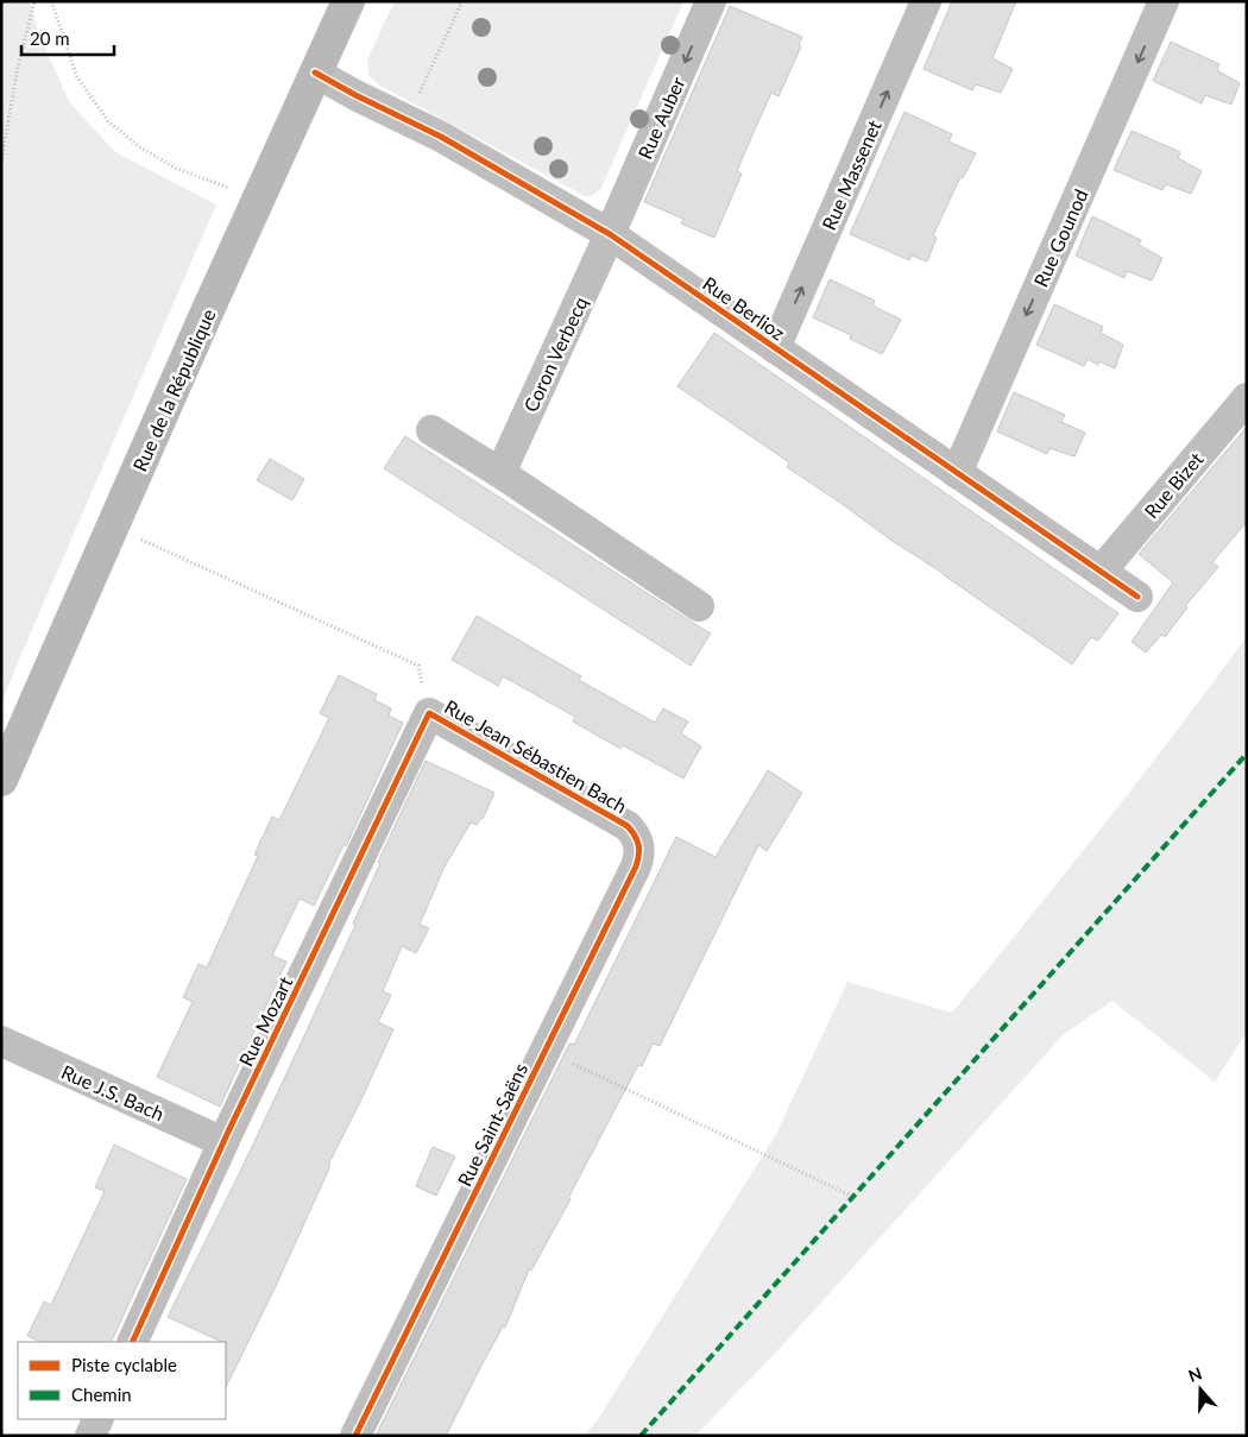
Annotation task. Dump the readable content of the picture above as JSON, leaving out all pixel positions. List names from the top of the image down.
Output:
{
  "streets": {
    "main road": ["Rue de la République"],
    "street": [
      "Rue Auber",
      "Rue Massenet",
      "Rue Gounod",
      "Rue Berlioz",
      "Coron Verbecq",
      "Rue Bizet",
      "Rue Jean Sébastien Bach",
      "Rue Mozart",
      "Rue J.S. Bach",
      "Rue Saint-Saëns"
    ]
  },
  "crossings": [
    ["Rue Auber", "Rue Berlioz"],
    ["Rue Auber", "Coron Verbecq"],
    ["Rue Massenet", "Rue Berlioz"],
    ["Rue Gounod", "Rue Berlioz"],
    ["Rue Berlioz", "Coron Verbecq"],
    ["Rue Berlioz", "Rue de la République"],
    ["Rue Berlioz", "Rue Bizet"],
    ["Rue Jean Sébastien Bach", "Rue Mozart"],
    ["Rue Jean Sébastien Bach", "Rue Saint-Saëns"],
    ["Rue Mozart", "Rue J.S. Bach"]
  ],
  "one_way": ["Rue Auber", "Rue Massenet", "Rue Gounod"],
  "legend": ["Piste cyclable", "Chemin"],
  "scale_bar": "20 m",
  "north": "top"
}
